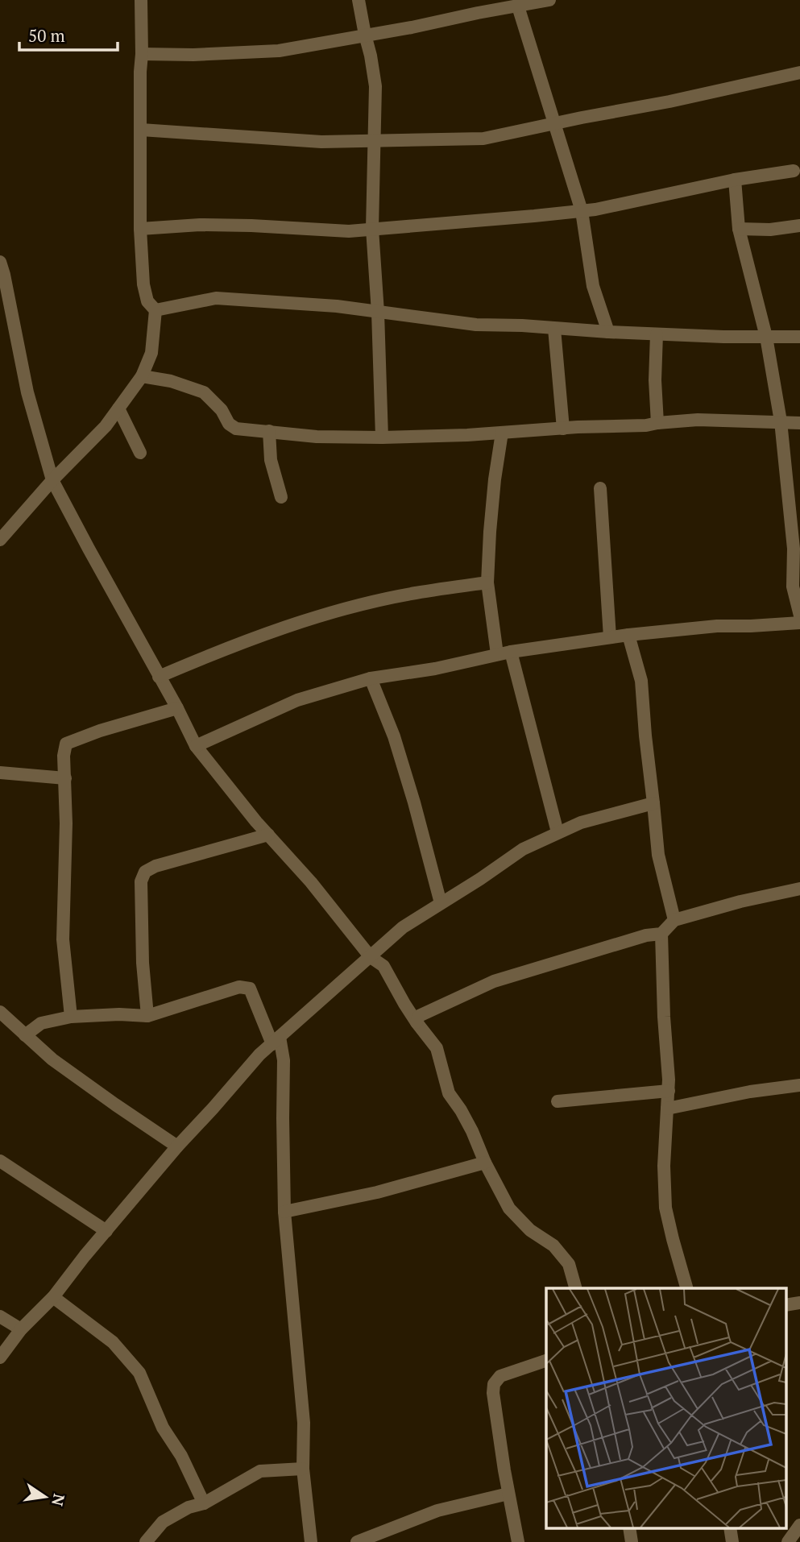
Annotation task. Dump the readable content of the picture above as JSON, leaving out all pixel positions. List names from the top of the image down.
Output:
{
  "scale_bar": "50 m",
  "north": "right"
}
